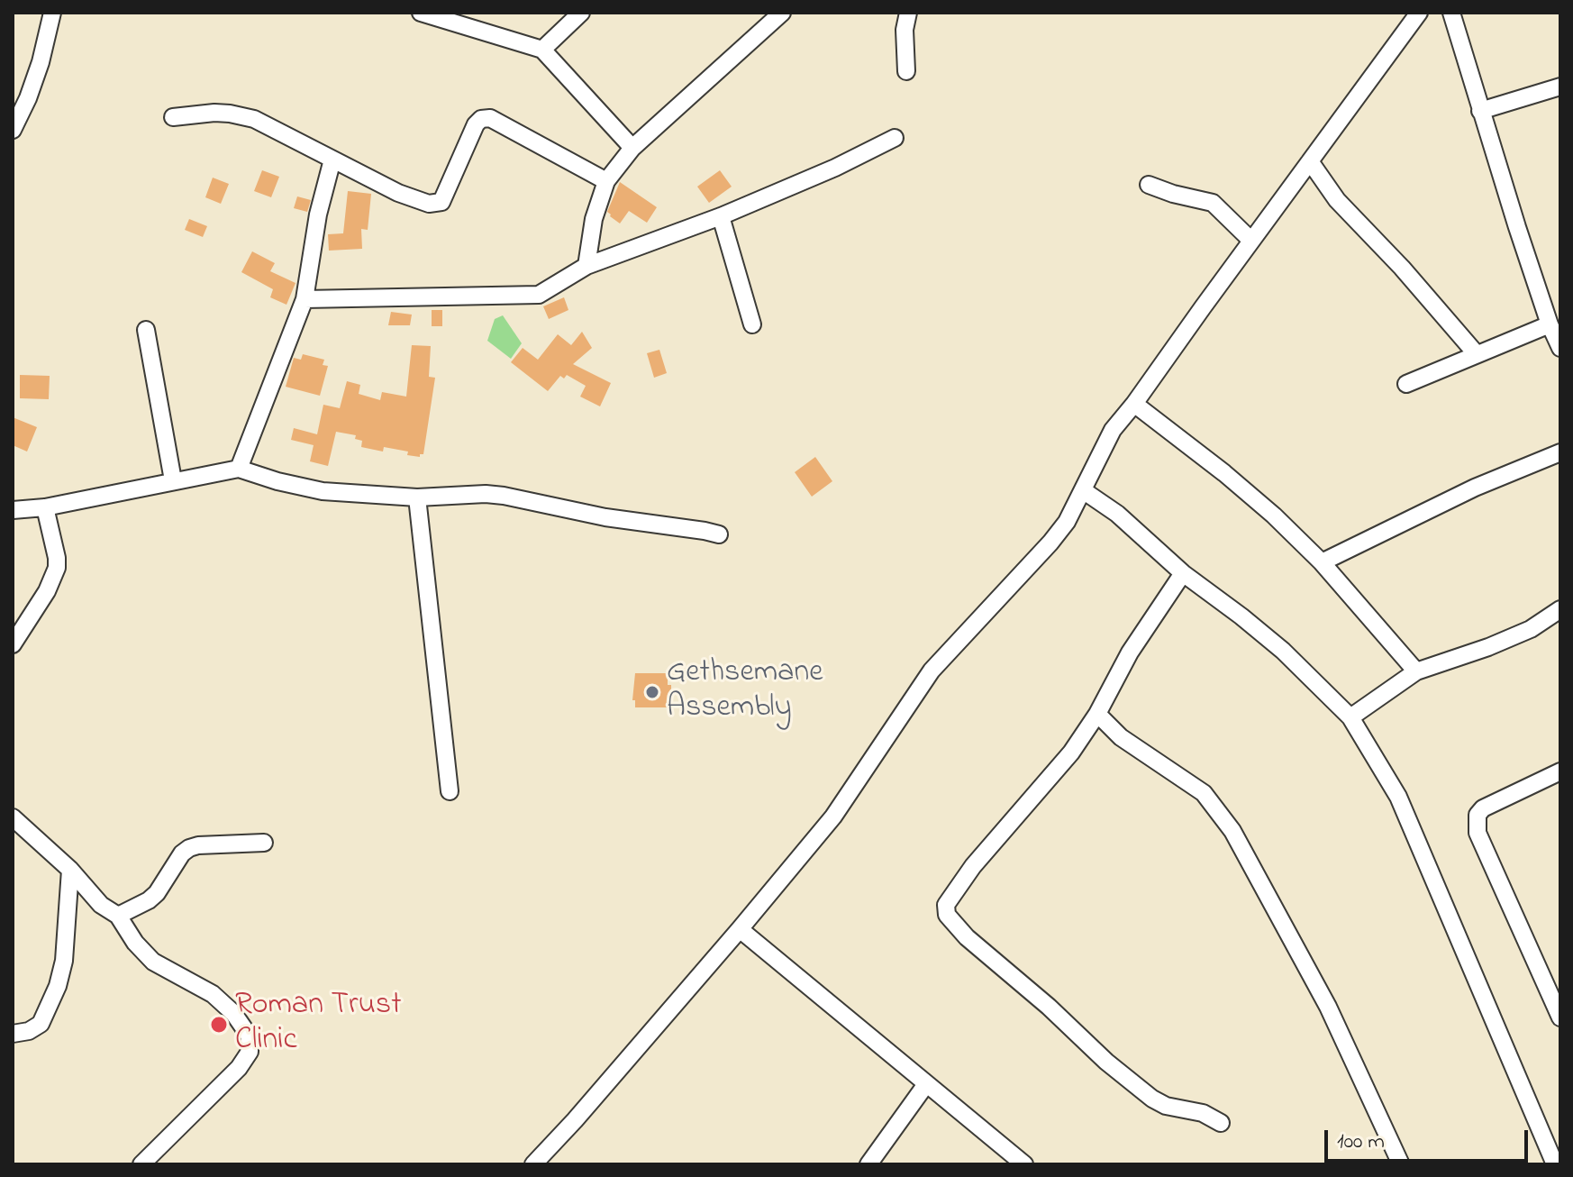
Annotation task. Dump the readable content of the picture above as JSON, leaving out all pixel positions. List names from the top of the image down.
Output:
{
  "places": ["Gethsemane Assembly", "Roman Trust Clinic"],
  "scale_bar": "100 m"
}
